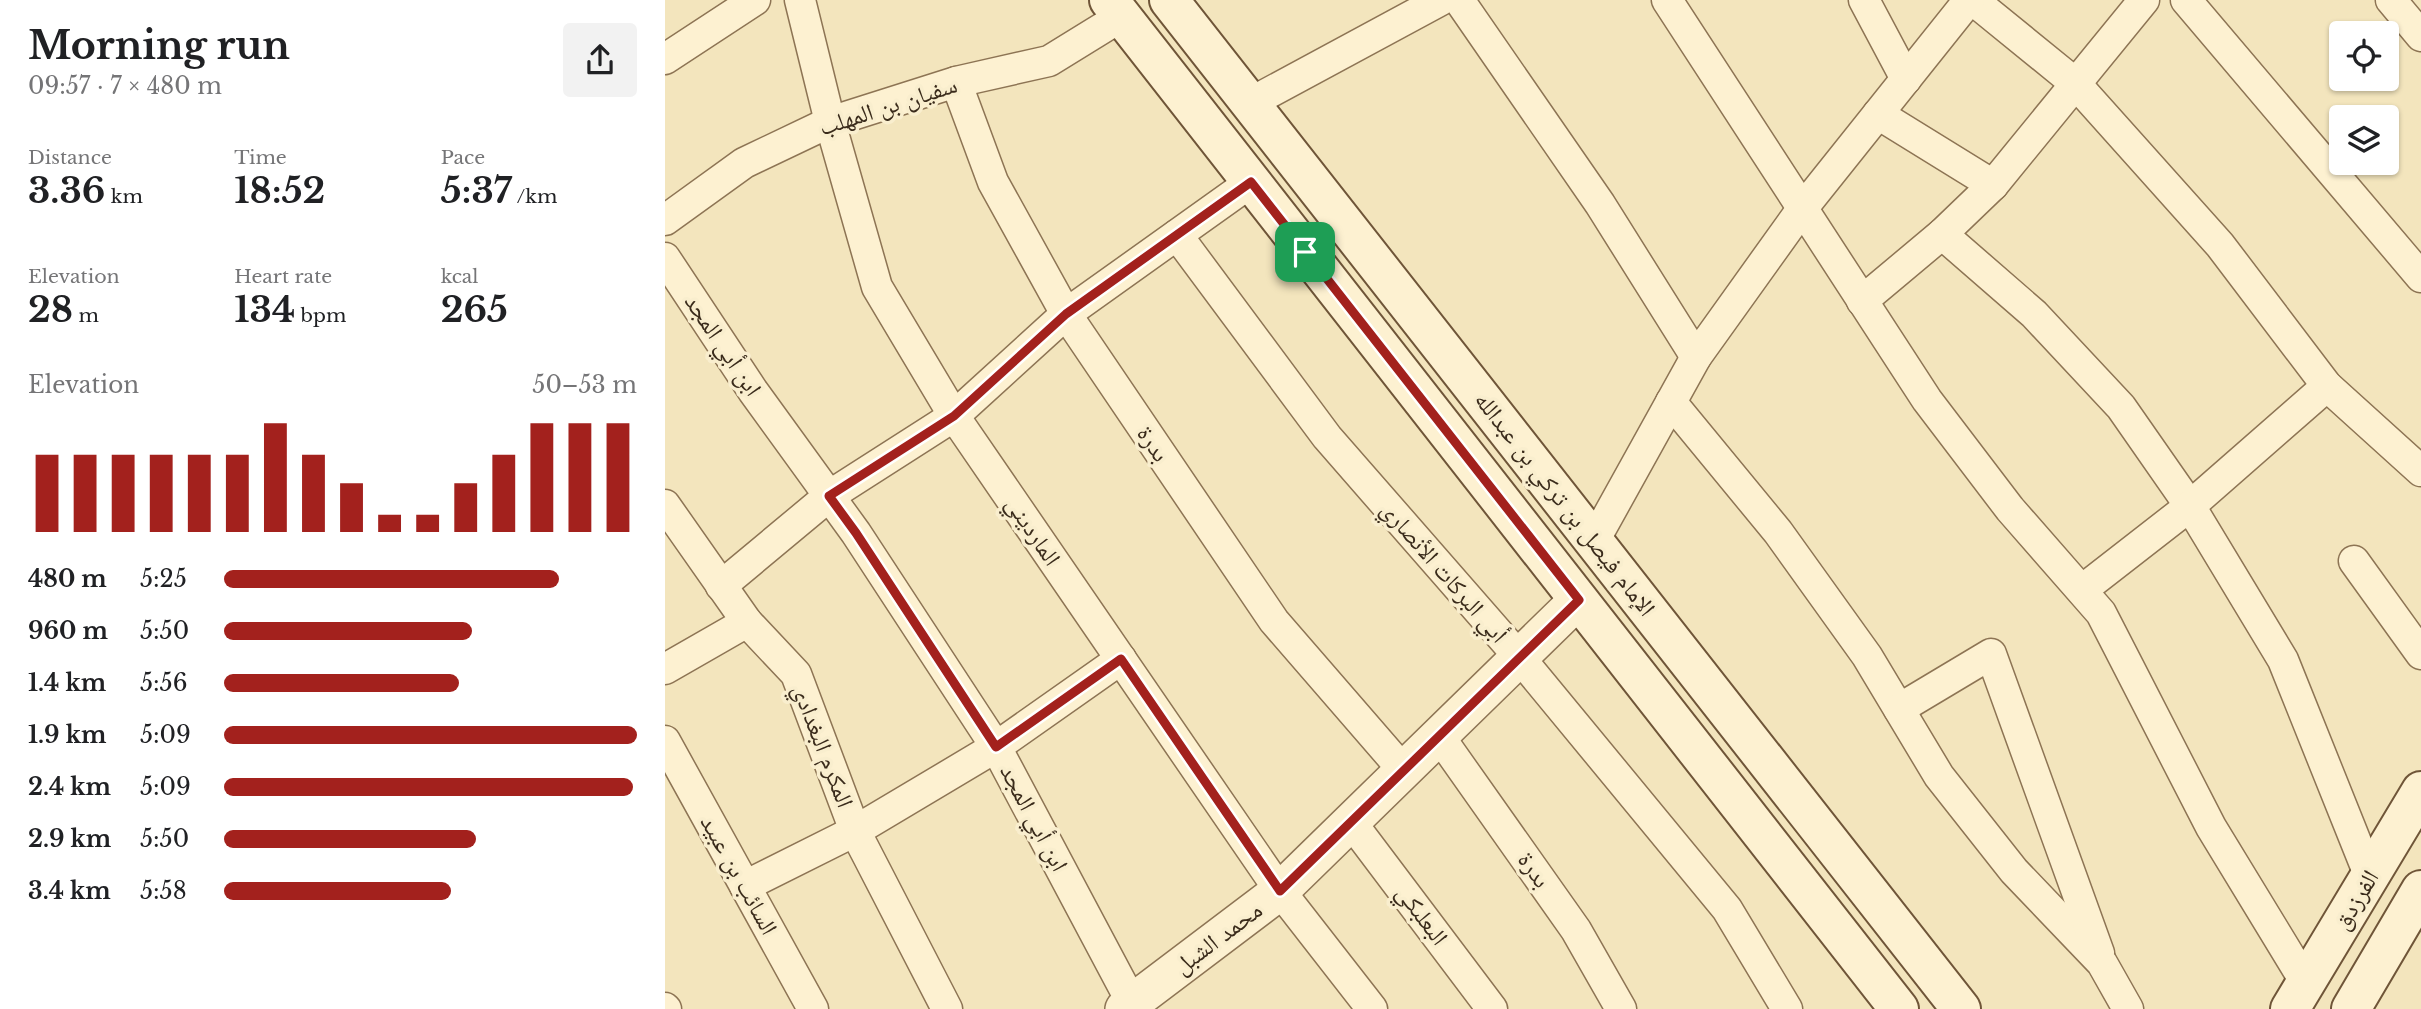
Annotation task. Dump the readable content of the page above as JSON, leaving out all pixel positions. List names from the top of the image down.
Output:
{
  "streets": {
    "main road": ["الإمام فيصل بن تركي بن عبدالله", "الفرزدق"],
    "street": [
      "سفيان بن المهلب",
      "ابن أبي المجد",
      "بدرة",
      "المارديني",
      "أبي البركات الأنصاري",
      "المكرم البغدادي",
      "السائب بن عبيد",
      "البعلبكي",
      "محمد الشبل"
    ]
  },
  "crossings": [
    ["سفيان بن المهلب", "بدرة"],
    ["سفيان بن المهلب", "الإمام فيصل بن تركي بن عبدالله"],
    ["سفيان بن المهلب", "المارديني"],
    ["ابن أبي المجد", "محمد الشبل"],
    ["بدرة", "محمد الشبل"],
    ["الإمام فيصل بن تركي بن عبدالله", "محمد الشبل"],
    ["المارديني", "محمد الشبل"],
    ["أبي البركات الأنصاري", "محمد الشبل"],
    ["البعلبكي", "محمد الشبل"]
  ],
  "page": {
    "heading": ["Morning run", "09:57 · 7 × 480 m"],
    "stats": [
      ["Distance", "3.36 km"],
      ["Time", "18:52"],
      ["Pace", "5:37 /km"],
      ["Elevation", "28 m"],
      ["Heart rate", "134 bpm"],
      ["kcal", "265"]
    ],
    "chart": ["Elevation", "50–53 m"],
    "list": [
      {
        "name": "480 m",
        "note": "5:25"
      },
      {
        "name": "960 m",
        "note": "5:50"
      },
      {
        "name": "1.4 km",
        "note": "5:56"
      },
      {
        "name": "1.9 km",
        "note": "5:09"
      },
      {
        "name": "2.4 km",
        "note": "5:09"
      },
      {
        "name": "2.9 km",
        "note": "5:50"
      },
      {
        "name": "3.4 km",
        "note": "5:58"
      }
    ]
  }
}
